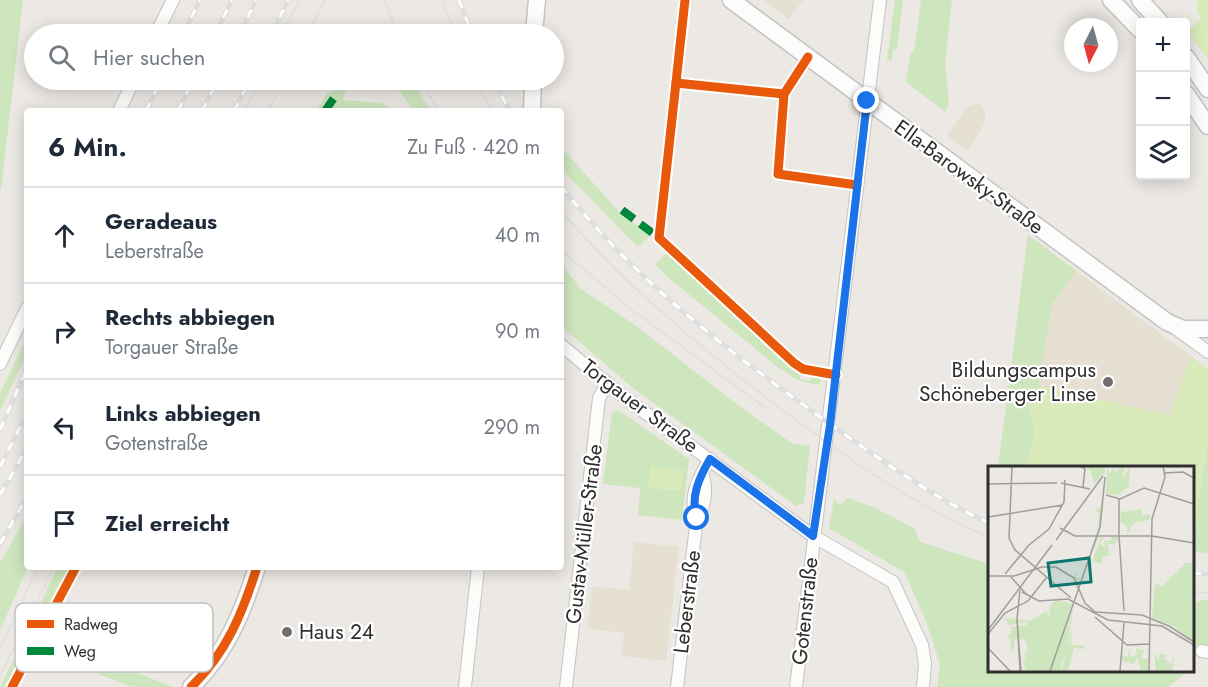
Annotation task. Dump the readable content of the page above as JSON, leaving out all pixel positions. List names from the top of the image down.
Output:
{
  "streets": {
    "street": [
      "Ella-Barowsky-Straße",
      "Torgauer Straße",
      "Gustav-Müller-Straße",
      "Leberstraße",
      "Gotenstraße"
    ]
  },
  "crossings": [
    ["Ella-Barowsky-Straße", "Gotenstraße"],
    ["Torgauer Straße", "Gustav-Müller-Straße"],
    ["Torgauer Straße", "Leberstraße"],
    ["Torgauer Straße", "Gotenstraße"]
  ],
  "places": ["Bildungscampus Schöneberger Linse", "Haus 24"],
  "legend": ["Radweg", "Weg"],
  "north": "bottom",
  "page": {
    "map_buttons": ["+", "−"],
    "search": "Hier suchen",
    "heading": ["6 Min.", "Zu Fuß · 420 m"],
    "list": [
      ["Geradeaus", "Leberstraße", "40 m"],
      ["Rechts abbiegen", "Torgauer Straße", "90 m"],
      ["Links abbiegen", "Gotenstraße", "290 m"],
      "Ziel erreicht"
    ]
  }
}
